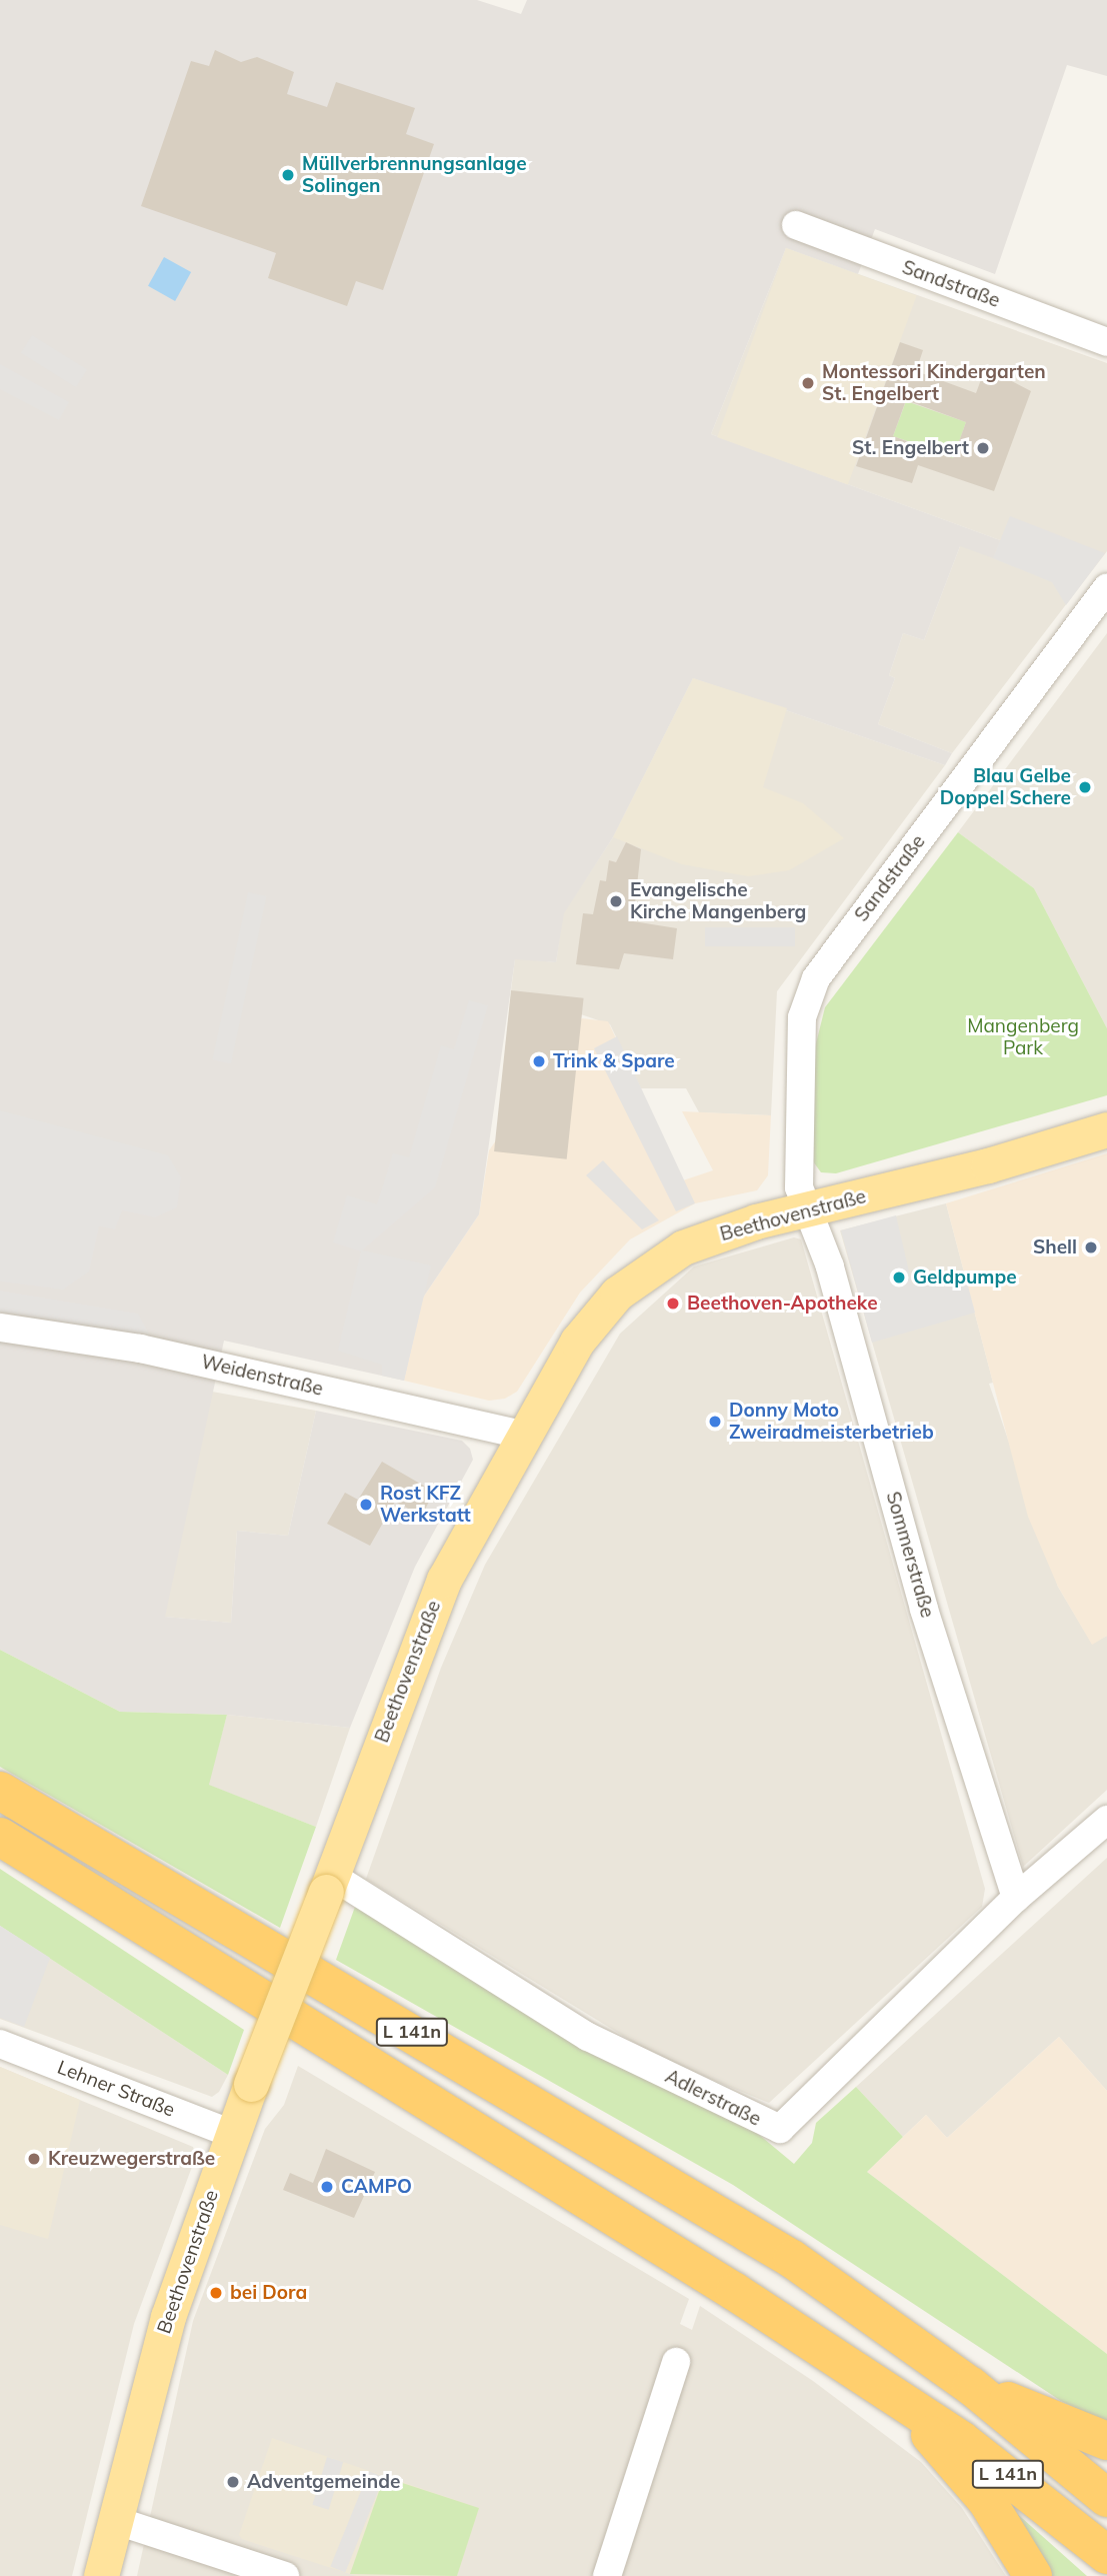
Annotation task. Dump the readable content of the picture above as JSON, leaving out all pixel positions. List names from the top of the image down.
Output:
{
  "streets": {
    "highway": ["L 141n"],
    "main road": ["Beethovenstraße"],
    "street": [
      "Sandstraße",
      "Weidenstraße",
      "Sommerstraße",
      "Lehner Straße",
      "Adlerstraße"
    ]
  },
  "crossings": [
    ["Sandstraße", "Beethovenstraße"],
    ["Sandstraße", "Sommerstraße"],
    ["Beethovenstraße", "Weidenstraße"],
    ["Beethovenstraße", "Sommerstraße"],
    ["Beethovenstraße", "Lehner Straße"],
    ["Beethovenstraße", "Adlerstraße"],
    ["Sommerstraße", "Adlerstraße"]
  ],
  "parks": ["Mangenberg Park"],
  "places": [
    "Müllverbrennungsanlage Solingen",
    "Montessori Kindergarten St. Engelbert",
    "St. Engelbert",
    "Blau Gelbe Doppel Schere",
    "Evangelische Kirche Mangenberg",
    "Trink & Spare",
    "Shell",
    "Geldpumpe",
    "Beethoven-Apotheke",
    "Donny Moto Zweiradmeisterbetrieb",
    "Rost KFZ Werkstatt",
    "Kreuzwegerstraße",
    "CAMPO",
    "bei Dora",
    "Adventgemeinde"
  ]
}
